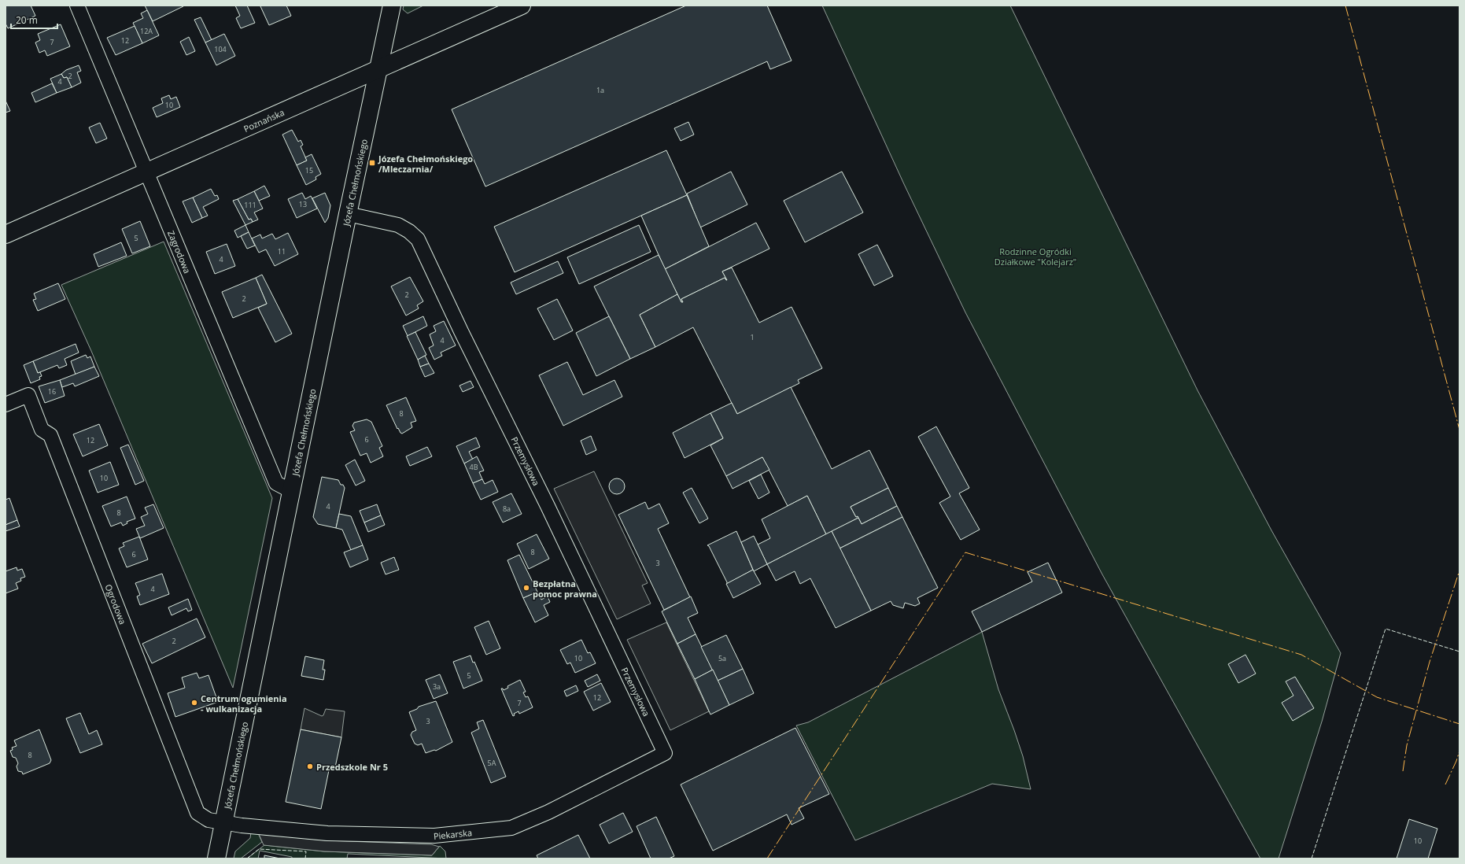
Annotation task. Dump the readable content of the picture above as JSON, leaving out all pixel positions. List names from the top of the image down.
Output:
{
  "streets": {
    "street": [
      "Poznańska",
      "Józefa Chełmońskiego",
      "Zagrodowa",
      "Przemysłowa",
      "Ogrodowa",
      "Piekarska"
    ]
  },
  "crossings": [
    ["Poznańska", "Józefa Chełmońskiego"],
    ["Poznańska", "Zagrodowa"],
    ["Józefa Chełmońskiego", "Zagrodowa"],
    ["Józefa Chełmońskiego", "Przemysłowa"],
    ["Józefa Chełmońskiego", "Ogrodowa"],
    ["Józefa Chełmońskiego", "Piekarska"],
    ["Przemysłowa", "Piekarska"],
    ["Ogrodowa", "Piekarska"]
  ],
  "parks": ["Rodzinne Ogródki Działkowe \"Kolejarz\""],
  "places": {
    "transit": ["Józefa Chełmońskiego /Mleczarnia/"],
    "other": ["Bezpłatna pomoc prawna", "Centrum ogumienia - wulkanizacja", "Przedszkole Nr 5"]
  },
  "house_numbers": [
    "12A",
    "12",
    "7",
    "104",
    "2",
    "4",
    "1a",
    "10",
    "15",
    "13",
    "111",
    "5",
    "11",
    "4",
    "2",
    "2",
    "1",
    "4",
    "16",
    "8",
    "6",
    "12",
    "4B",
    "10",
    "4",
    "8a",
    "8",
    "8",
    "6",
    "3",
    "4",
    "2",
    "10",
    "5a",
    "5",
    "3a",
    "12",
    "7",
    "3",
    "8",
    "5A",
    "10"
  ],
  "scale_bar": "20 m"
}
